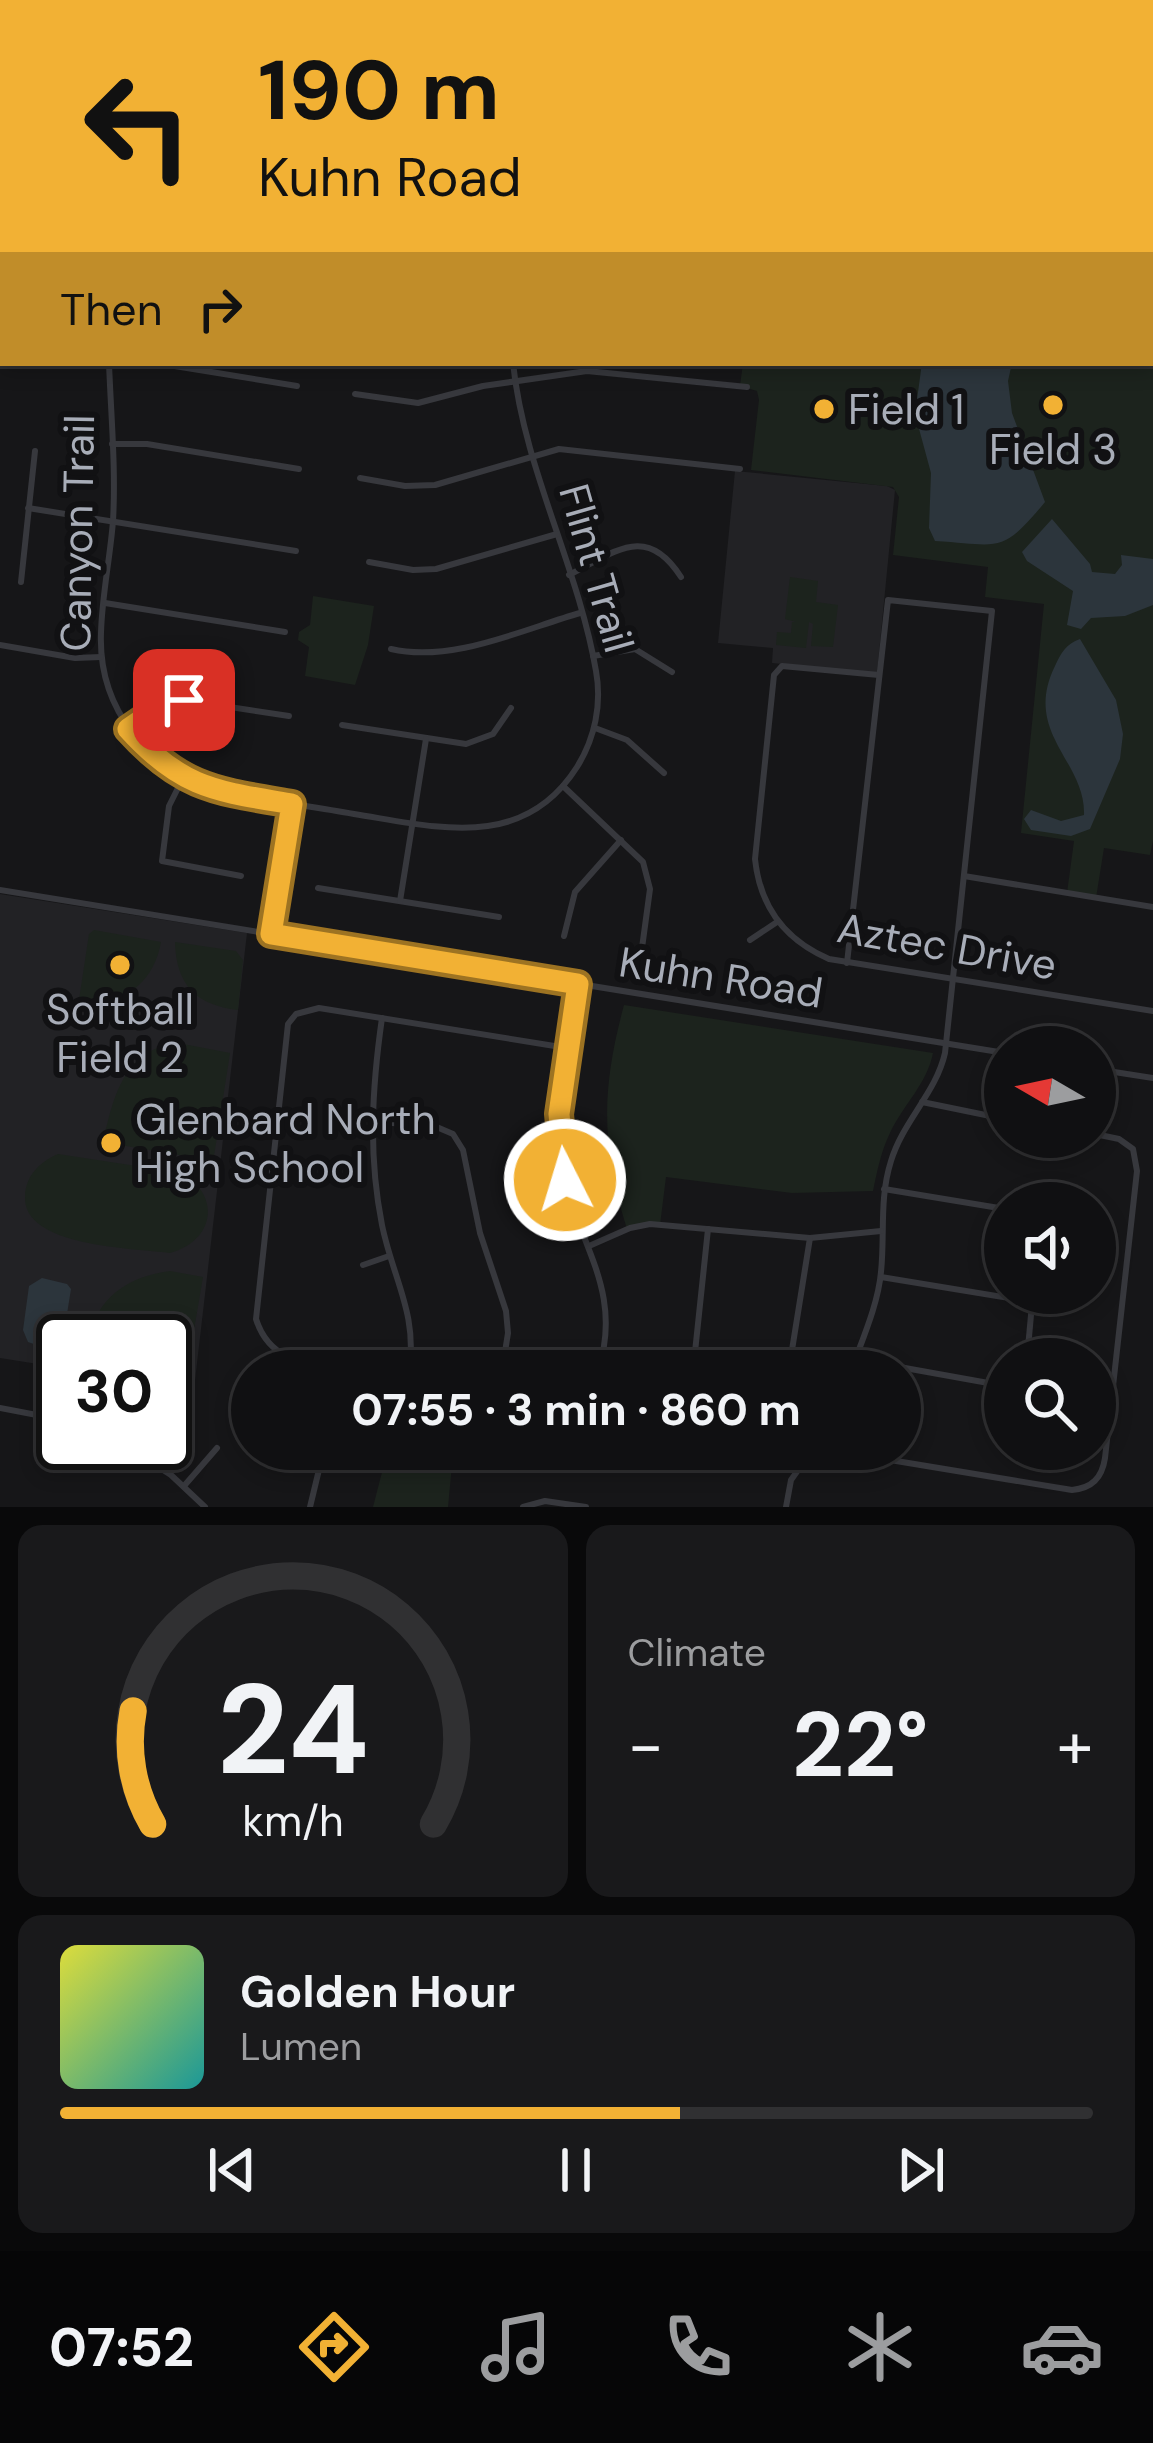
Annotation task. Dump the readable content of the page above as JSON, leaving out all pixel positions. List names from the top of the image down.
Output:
{
  "streets": {
    "street": [
      "Canyon Trail",
      "Flint Trail",
      "Aztec Drive",
      "Kuhn Road"
    ]
  },
  "crossings": [
    ["Canyon Trail", "Flint Trail"]
  ],
  "places": [
    "Field 3",
    "Field 1",
    "Softball Field 2",
    "Glenbard North High School"
  ],
  "north": "left",
  "page": {
    "turn": ["190 m", "Kuhn Road"],
    "then": "Then",
    "limit": "30",
    "trip": "07:55 · 3 min · 860 m",
    "tile": "Climate",
    "heat": ["−", "22°", "+"],
    "song": ["Golden Hour", "Lumen"],
    "tabs": "07:52",
    "gauge": ["24", "km/h"]
  }
}
